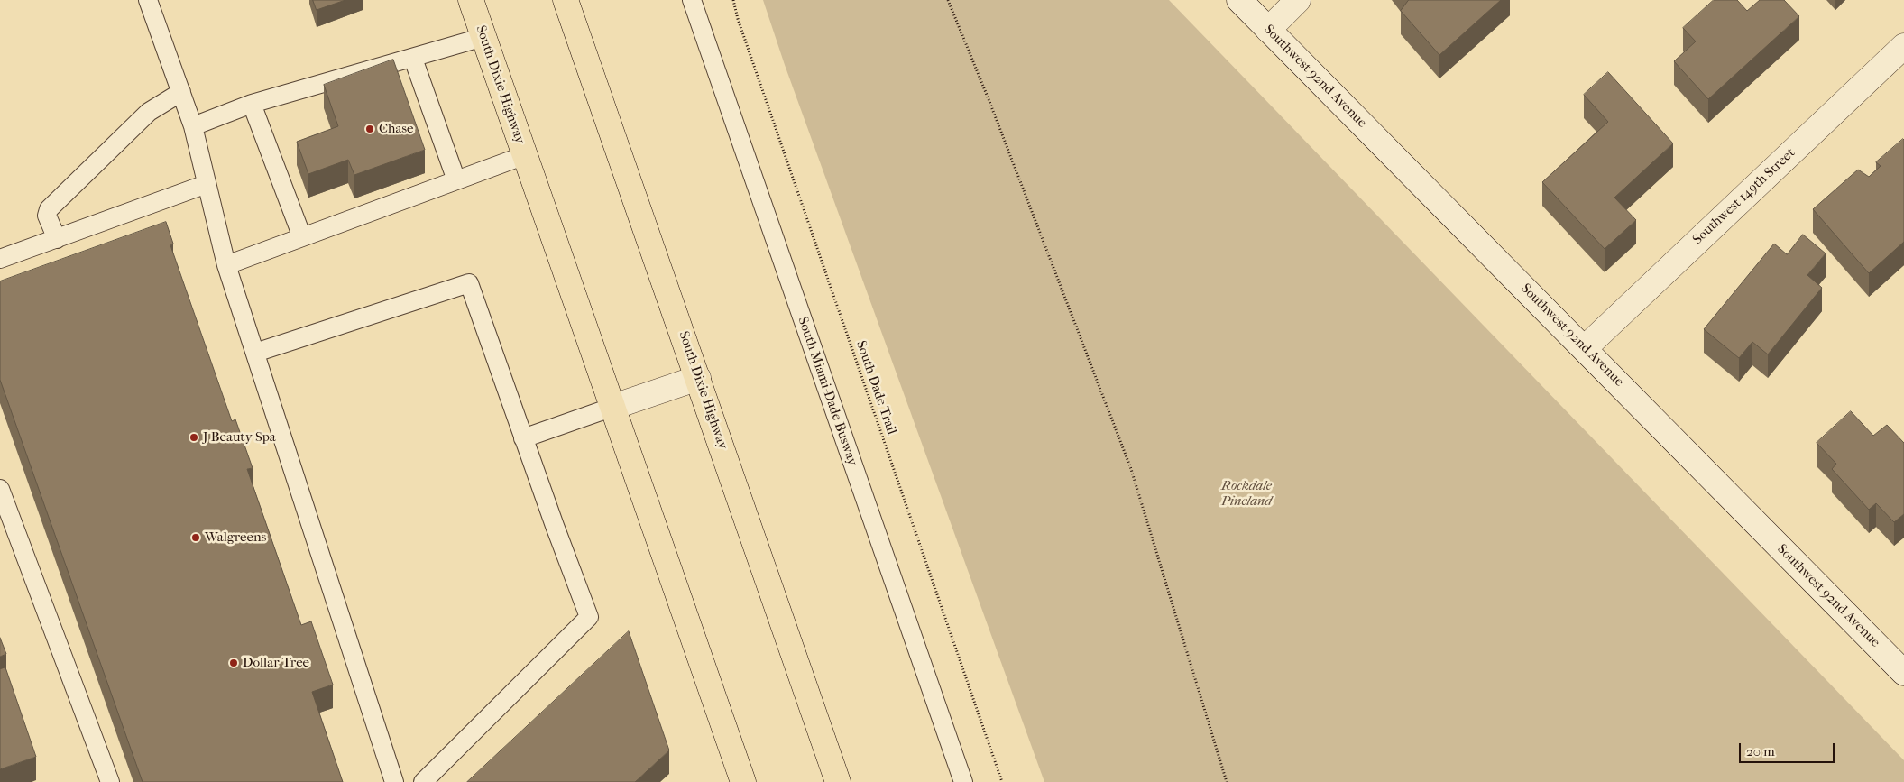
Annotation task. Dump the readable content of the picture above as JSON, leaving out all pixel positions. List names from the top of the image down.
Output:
{
  "streets": {
    "highway": ["South Dixie Highway"],
    "street": ["Southwest 92nd Avenue", "Southwest 149th Street"],
    "lane": ["South Miami-Dade Busway"],
    "path": ["South Dade Trail"]
  },
  "crossings": [
    ["Southwest 92nd Avenue", "Southwest 149th Street"]
  ],
  "parks": ["Rockdale Pineland"],
  "places": [
    "Chase",
    "J Beauty Spa",
    "Walgreens",
    "Dollar Tree"
  ],
  "scale_bar": "20 m"
}
